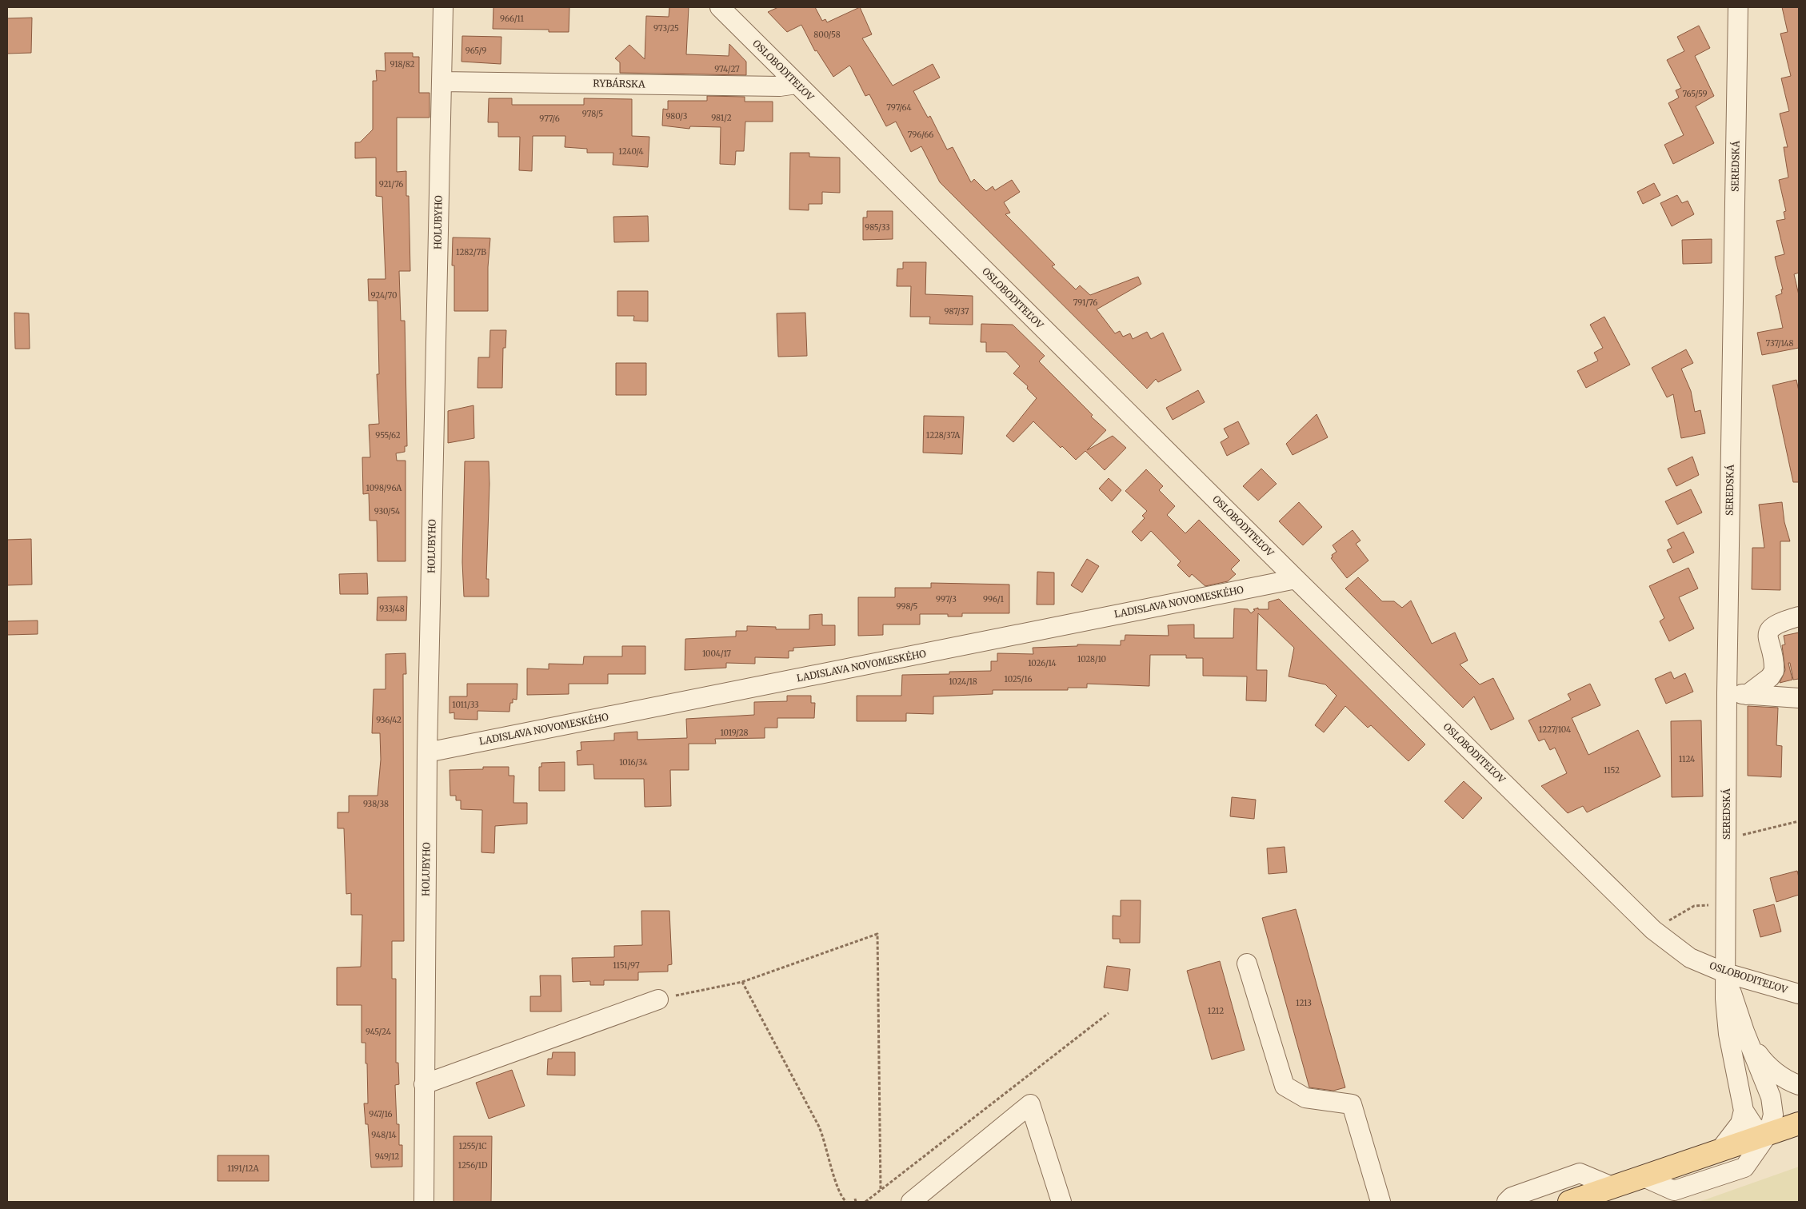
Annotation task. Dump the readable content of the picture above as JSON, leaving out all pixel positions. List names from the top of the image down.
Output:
{
  "streets": {
    "street": [
      "OSLOBODITEĽOV",
      "RYBÁRSKA",
      "SEREDSKÁ",
      "HOLUBYHO",
      "LADISLAVA NOVOMESKÉHO"
    ]
  },
  "crossings": [
    ["OSLOBODITEĽOV", "RYBÁRSKA"],
    ["OSLOBODITEĽOV", "SEREDSKÁ"],
    ["OSLOBODITEĽOV", "LADISLAVA NOVOMESKÉHO"],
    ["RYBÁRSKA", "HOLUBYHO"],
    ["HOLUBYHO", "LADISLAVA NOVOMESKÉHO"]
  ],
  "house_numbers": [
    "966/11",
    "973/25",
    "800/58",
    "965/9",
    "918/82",
    "974/27",
    "765/59",
    "797/64",
    "978/5",
    "980/3",
    "981/2",
    "977/6",
    "796/66",
    "1240/4",
    "921/76",
    "985/33",
    "1282/7B",
    "924/70",
    "791/76",
    "987/37",
    "737/148",
    "955/62",
    "1228/37A",
    "1098/96A",
    "930/54",
    "997/3",
    "996/1",
    "998/5",
    "933/48",
    "1004/17",
    "1028/10",
    "1026/14",
    "1025/16",
    "1024/18",
    "1011/33",
    "936/42",
    "1227/104",
    "1019/28",
    "1124",
    "1016/34",
    "1152",
    "938/38",
    "1151/97",
    "1213",
    "1212",
    "945/24",
    "947/16",
    "948/14",
    "1255/1C",
    "949/12",
    "1256/1D",
    "1191/12A"
  ]
}
